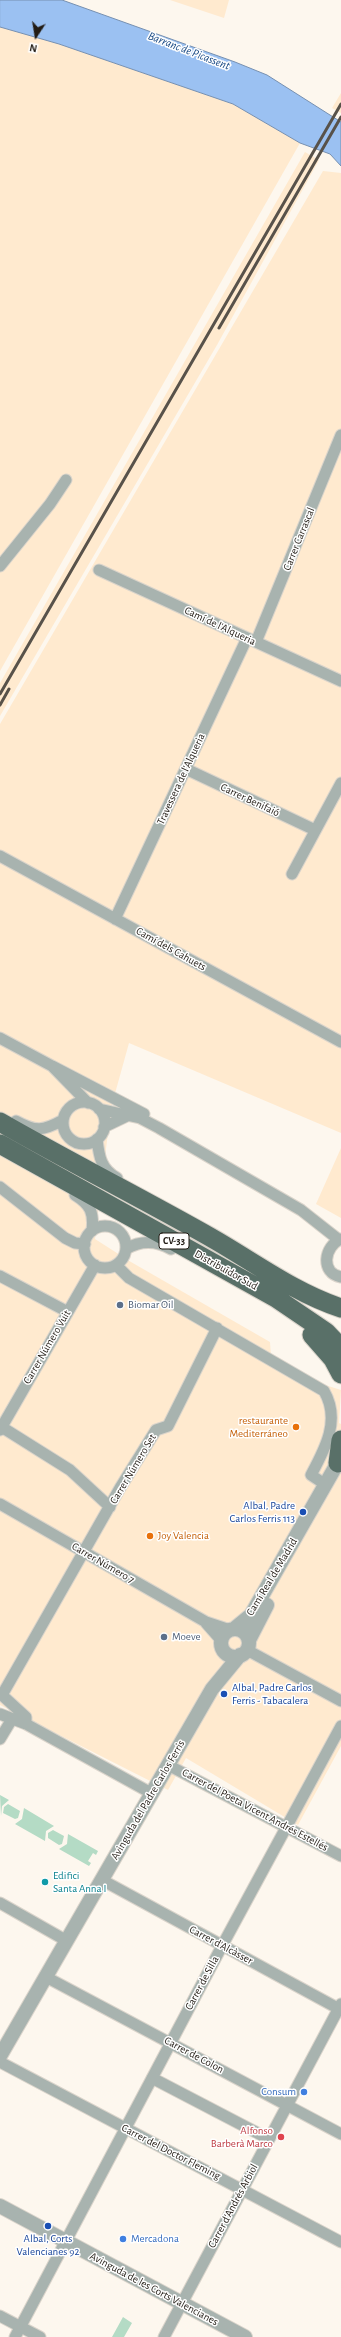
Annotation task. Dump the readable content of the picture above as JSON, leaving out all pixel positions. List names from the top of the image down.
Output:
{
  "streets": {
    "highway": ["CV-33", "Distribuïdor Sud"],
    "street": [
      "Carrer Carrascal",
      "Camí de l'Alqueria",
      "Travessera de l'Alqueria",
      "Carrer Benifaió",
      "Camí dels Cahuets",
      "Carrer Número Vuit",
      "Carrer Número Set",
      "Carrer Número 7",
      "Camí Real de Madrid",
      "Avinguda del Padre Carlos Ferris",
      "Carrer del Poeta Vicent Andrés Estellés",
      "Carrer d'Alcàsser",
      "Carrer de Silla",
      "Carrer de Colon",
      "Carrer del Doctor Fleming",
      "Carrer d'Andrés Arbiol",
      "Avinguda de les Corts Valencianes"
    ]
  },
  "crossings": [
    ["Carrer Carrascal", "Camí de l'Alqueria"],
    ["Carrer Carrascal", "Travessera de l'Alqueria"],
    ["Camí de l'Alqueria", "Travessera de l'Alqueria"],
    ["Travessera de l'Alqueria", "Carrer Benifaió"],
    ["Travessera de l'Alqueria", "Camí dels Cahuets"],
    ["Carrer Número Set", "Carrer Número 7"],
    ["Carrer Número 7", "Camí Real de Madrid"],
    ["Carrer Número 7", "Avinguda del Padre Carlos Ferris"],
    ["Camí Real de Madrid", "Avinguda del Padre Carlos Ferris"],
    ["Avinguda del Padre Carlos Ferris", "Carrer del Poeta Vicent Andrés Estellés"],
    ["Avinguda del Padre Carlos Ferris", "Carrer d'Alcàsser"],
    ["Avinguda del Padre Carlos Ferris", "Carrer de Colon"],
    ["Carrer del Poeta Vicent Andrés Estellés", "Carrer de Silla"],
    ["Carrer d'Alcàsser", "Carrer de Silla"],
    ["Carrer d'Alcàsser", "Carrer d'Andrés Arbiol"],
    ["Carrer de Silla", "Carrer de Colon"],
    ["Carrer de Silla", "Carrer del Doctor Fleming"],
    ["Carrer de Silla", "Avinguda de les Corts Valencianes"],
    ["Carrer de Colon", "Carrer d'Andrés Arbiol"],
    ["Carrer del Doctor Fleming", "Carrer d'Andrés Arbiol"],
    ["Carrer d'Andrés Arbiol", "Avinguda de les Corts Valencianes"]
  ],
  "water": ["Barranc de Picassent"],
  "places": [
    "Biomar Oil",
    "restaurante Mediterráneo",
    "Albal, Padre Carlos Ferris 113",
    "Joy Valencia",
    "Moeve",
    "Albal, Padre Carlos Ferris - Tabacalera",
    "Edifici Santa Anna I",
    "Consum",
    "Alfonso Barberà Marco",
    "Albal, Corts Valencianes 92",
    "Mercadona"
  ],
  "north": "bottom"
}
